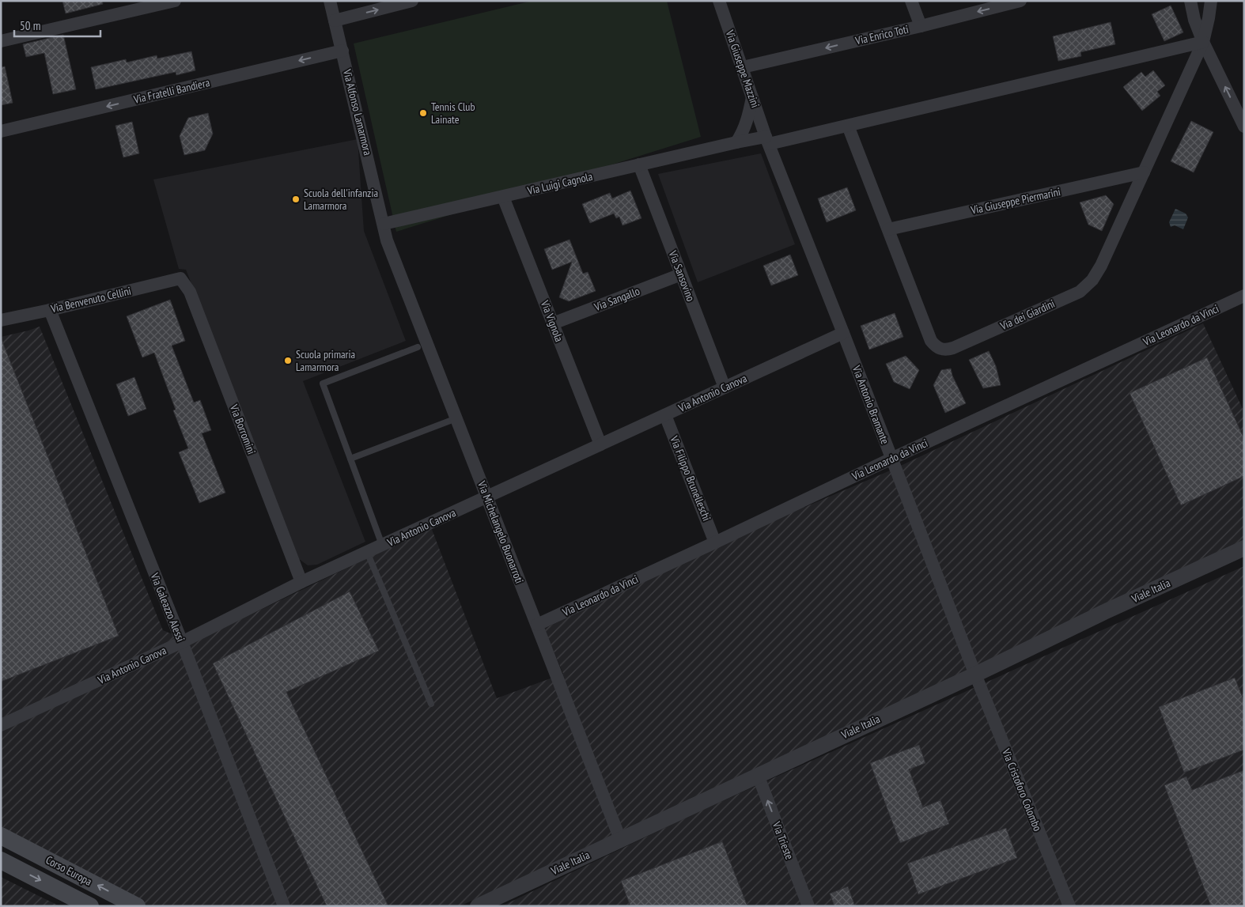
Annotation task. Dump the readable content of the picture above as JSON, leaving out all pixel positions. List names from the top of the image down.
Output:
{
  "streets": {
    "main road": ["Corso Europa"],
    "street": [
      "Via Enrico Toti",
      "Via Giuseppe Mazzini",
      "Via Fratelli Bandiera",
      "Via Alfonso Lamarmora",
      "Via Luigi Cagnola",
      "Via Giuseppe Piermarini",
      "Via Sansovino",
      "Via Sangallo",
      "Via Benvenuto Cellini",
      "Via dei Giardini",
      "Via Vignola",
      "Via Leonardo da Vinci",
      "Via Antonio Canova",
      "Via Antonio Bramante",
      "Via Borromini",
      "Via Filippo Brunelleschi",
      "Via Michelangelo Buonarroti",
      "Viale Italia",
      "Via Galeazzo Alessi",
      "Via Cristoforo Colombo",
      "Via Trieste"
    ]
  },
  "crossings": [
    ["Via Enrico Toti", "Via Giuseppe Mazzini"],
    ["Via Giuseppe Mazzini", "Via Luigi Cagnola"],
    ["Via Giuseppe Mazzini", "Via Antonio Bramante"],
    ["Via Fratelli Bandiera", "Via Alfonso Lamarmora"],
    ["Via Alfonso Lamarmora", "Via Luigi Cagnola"],
    ["Via Alfonso Lamarmora", "Via Michelangelo Buonarroti"],
    ["Via Luigi Cagnola", "Via Sansovino"],
    ["Via Luigi Cagnola", "Via dei Giardini"],
    ["Via Luigi Cagnola", "Via Vignola"],
    ["Via Luigi Cagnola", "Via Antonio Bramante"],
    ["Via Luigi Cagnola", "Via Michelangelo Buonarroti"],
    ["Via Giuseppe Piermarini", "Via dei Giardini"],
    ["Via Sansovino", "Via Sangallo"],
    ["Via Sansovino", "Via Antonio Canova"],
    ["Via Sangallo", "Via Vignola"],
    ["Via Benvenuto Cellini", "Via Borromini"],
    ["Via Benvenuto Cellini", "Via Galeazzo Alessi"],
    ["Via Vignola", "Via Antonio Canova"],
    ["Via Leonardo da Vinci", "Via Antonio Bramante"],
    ["Via Leonardo da Vinci", "Via Filippo Brunelleschi"],
    ["Via Leonardo da Vinci", "Via Michelangelo Buonarroti"],
    ["Via Antonio Canova", "Via Antonio Bramante"],
    ["Via Antonio Canova", "Via Borromini"],
    ["Via Antonio Canova", "Via Filippo Brunelleschi"],
    ["Via Antonio Canova", "Via Michelangelo Buonarroti"],
    ["Via Antonio Canova", "Via Galeazzo Alessi"],
    ["Via Antonio Bramante", "Viale Italia"],
    ["Via Antonio Bramante", "Via Cristoforo Colombo"],
    ["Via Michelangelo Buonarroti", "Viale Italia"],
    ["Viale Italia", "Via Cristoforo Colombo"],
    ["Viale Italia", "Via Trieste"]
  ],
  "one_way": ["Via Enrico Toti", "Via Trieste"],
  "places": ["Tennis Club Lainate", "Scuola dell'infanzia Lamarmora", "Scuola primaria Lamarmora"],
  "scale_bar": "50 m"
}
